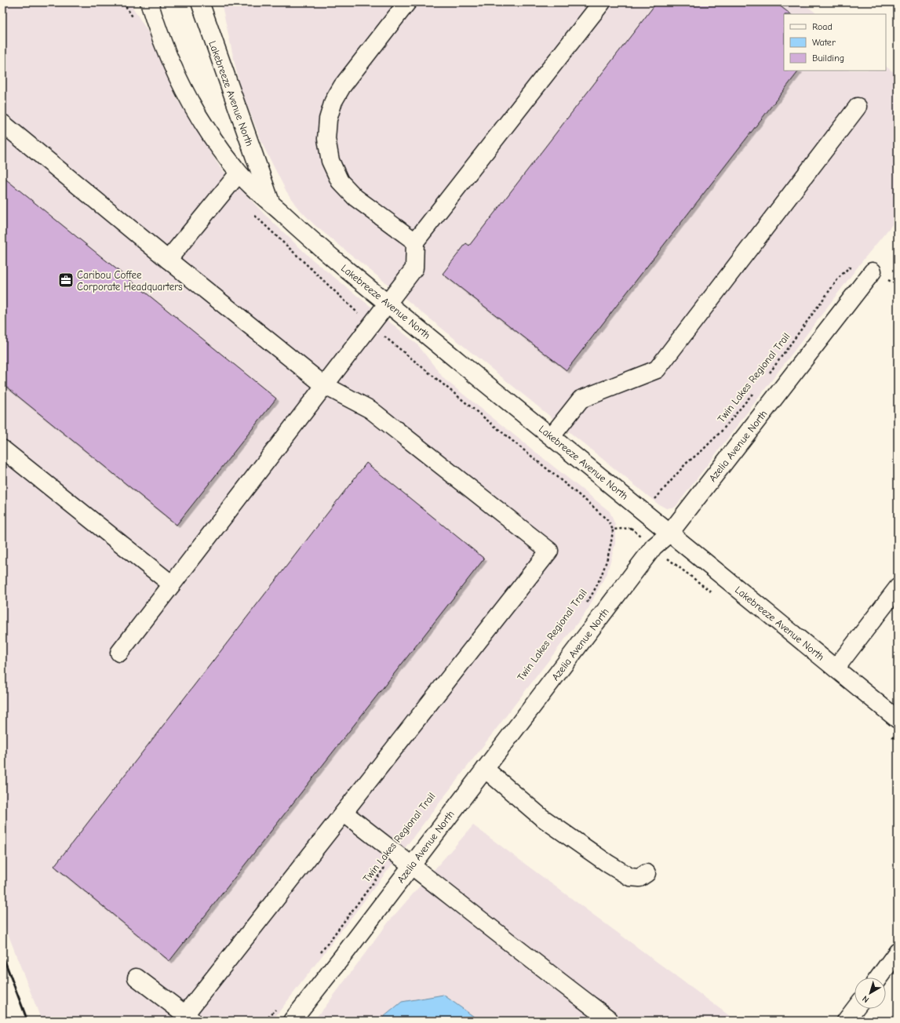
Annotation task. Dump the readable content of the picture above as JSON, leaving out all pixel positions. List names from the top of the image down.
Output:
{
  "streets": {
    "street": ["Lakebreeze Avenue North", "Azelia Avenue North"],
    "path": ["Twin Lakes Regional Trail"]
  },
  "crossings": [
    ["Lakebreeze Avenue North", "Twin Lakes Regional Trail"],
    ["Lakebreeze Avenue North", "Azelia Avenue North"],
    ["Twin Lakes Regional Trail", "Azelia Avenue North"]
  ],
  "places": {
    "office": ["Caribou Coffee Corporate Headquarters"]
  },
  "legend": ["Road", "Water", "Building"],
  "north": "bottom left"
}
